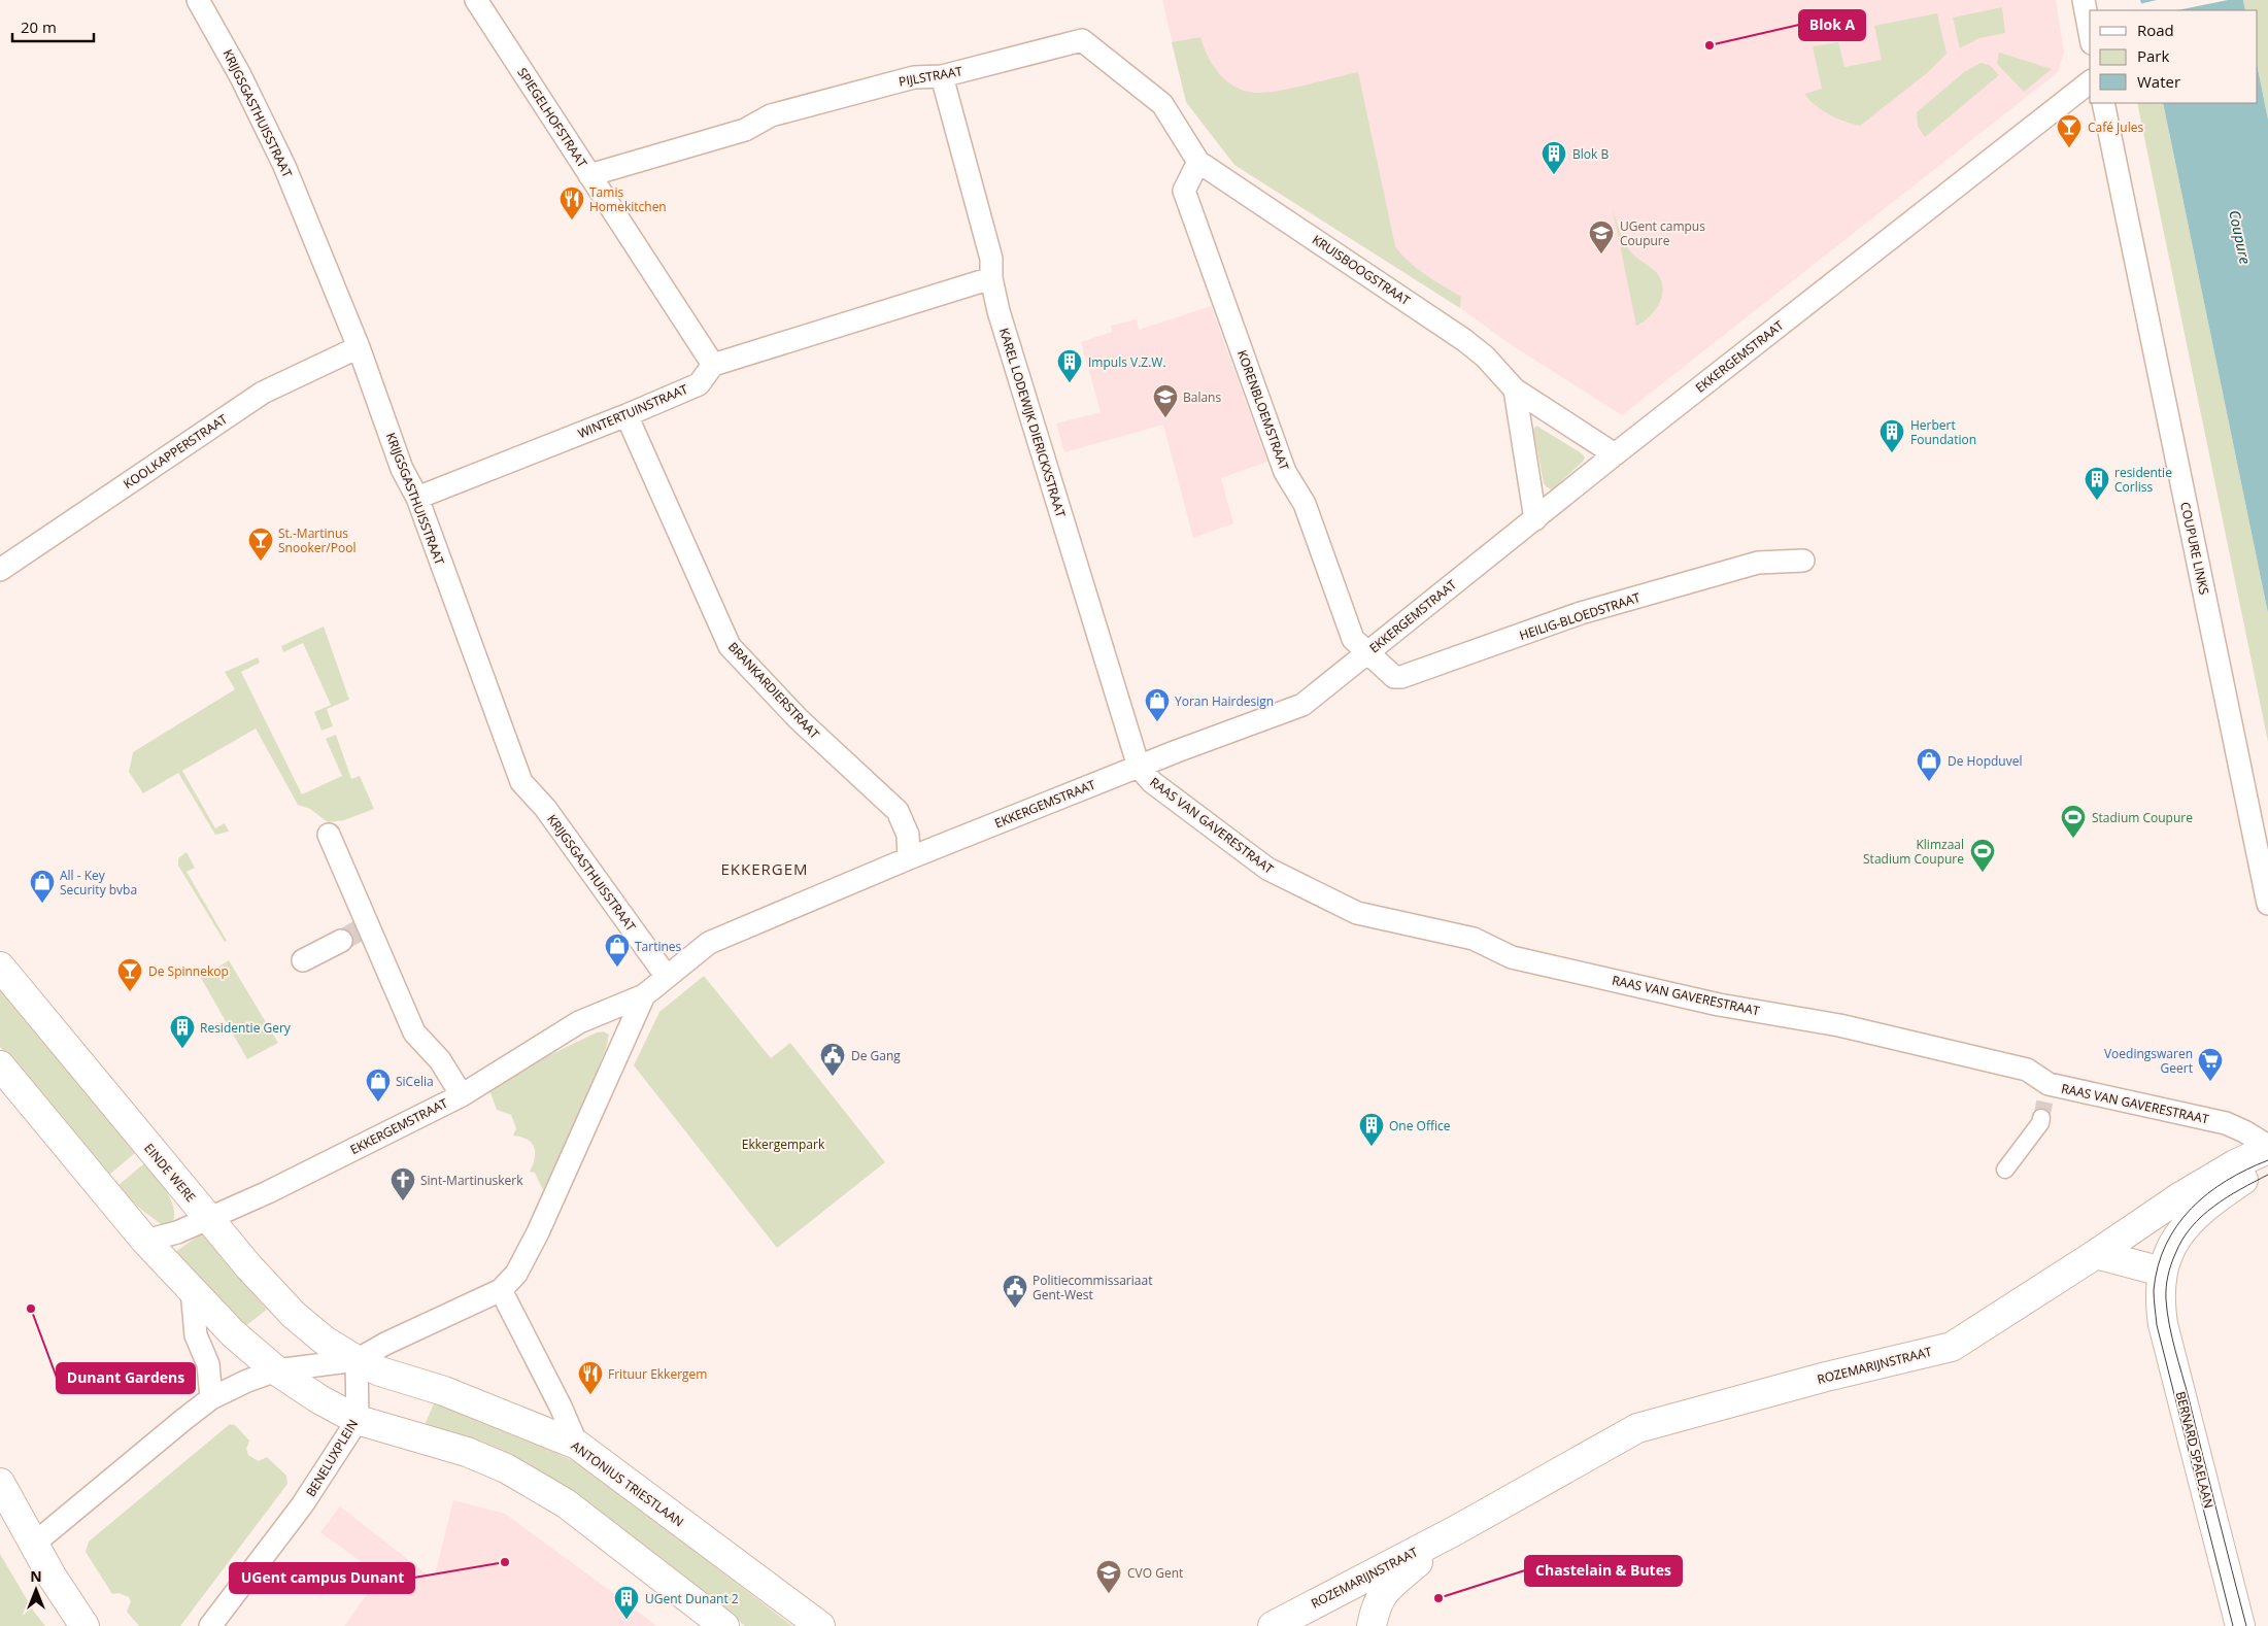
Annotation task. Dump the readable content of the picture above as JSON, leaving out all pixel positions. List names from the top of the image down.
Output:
{
  "streets": {
    "main road": [
      "EINDE WERE",
      "ROZEMARIJNSTRAAT",
      "BERNARD SPAELAAN",
      "ANTONIUS TRIESTLAAN"
    ],
    "street": [
      "PIJLSTRAAT",
      "KRIJGSGASTHUISSTRAAT",
      "SPIEGELHOFSTRAAT",
      "KRUISBOOGSTRAAT",
      "EKKERGEMSTRAAT",
      "KORENBLOEMSTRAAT",
      "WINTERTUINSTRAAT",
      "KAREL LODEWIJK DIERICKXSTRAAT",
      "KOOLKAPPERSTRAAT",
      "COUPURE LINKS",
      "HEILIG-BLOEDSTRAAT",
      "BRANKARDIERSTRAAT",
      "RAAS VAN GAVERESTRAAT",
      "BENELUXPLEIN"
    ]
  },
  "crossings": [
    ["PIJLSTRAAT", "SPIEGELHOFSTRAAT"],
    ["PIJLSTRAAT", "KRUISBOOGSTRAAT"],
    ["PIJLSTRAAT", "KORENBLOEMSTRAAT"],
    ["PIJLSTRAAT", "KAREL LODEWIJK DIERICKXSTRAAT"],
    ["KRIJGSGASTHUISSTRAAT", "EKKERGEMSTRAAT"],
    ["KRIJGSGASTHUISSTRAAT", "WINTERTUINSTRAAT"],
    ["KRIJGSGASTHUISSTRAAT", "KOOLKAPPERSTRAAT"],
    ["SPIEGELHOFSTRAAT", "WINTERTUINSTRAAT"],
    ["KRUISBOOGSTRAAT", "EKKERGEMSTRAAT"],
    ["KRUISBOOGSTRAAT", "KORENBLOEMSTRAAT"],
    ["EKKERGEMSTRAAT", "KORENBLOEMSTRAAT"],
    ["EKKERGEMSTRAAT", "KAREL LODEWIJK DIERICKXSTRAAT"],
    ["EKKERGEMSTRAAT", "HEILIG-BLOEDSTRAAT"],
    ["EKKERGEMSTRAAT", "BRANKARDIERSTRAAT"],
    ["EKKERGEMSTRAAT", "RAAS VAN GAVERESTRAAT"],
    ["EKKERGEMSTRAAT", "EINDE WERE"],
    ["EKKERGEMSTRAAT", "BENELUXPLEIN"],
    ["EKKERGEMSTRAAT", "ANTONIUS TRIESTLAAN"],
    ["KORENBLOEMSTRAAT", "HEILIG-BLOEDSTRAAT"],
    ["WINTERTUINSTRAAT", "BRANKARDIERSTRAAT"],
    ["KAREL LODEWIJK DIERICKXSTRAAT", "RAAS VAN GAVERESTRAAT"],
    ["RAAS VAN GAVERESTRAAT", "ROZEMARIJNSTRAAT"],
    ["EINDE WERE", "BENELUXPLEIN"],
    ["EINDE WERE", "ANTONIUS TRIESTLAAN"],
    ["BENELUXPLEIN", "ANTONIUS TRIESTLAAN"]
  ],
  "districts": ["EKKERGEM"],
  "water": ["Coupure"],
  "parks": ["Ekkergempark"],
  "places": {
    "other": [
      "Blok A",
      "Dunant Gardens",
      "UGent campus Dunant",
      "Chastelain & Butes"
    ],
    "bar": ["Café Jules", "St.-Martinus Snooker/Pool", "De Spinnekop"],
    "building": [
      "Blok B",
      "Impuls V.Z.W.",
      "Herbert Foundation",
      "residentie Corliss",
      "Residentie Gery",
      "One Office",
      "UGent Dunant 2"
    ],
    "restaurant": ["Tamis Homekitchen", "Frituur Ekkergem"],
    "school or university": ["UGent campus Coupure", "Balans", "CVO Gent"],
    "shop": [
      "Yoran Hairdesign",
      "De Hopduvel",
      "All - Key Security bvba",
      "Tartines",
      "SiCelia"
    ],
    "sports": ["Stadium Coupure", "Klimzaal Stadium Coupure"],
    "public building": ["De Gang", "Politiecommissariaat Gent-West"],
    "supermarket": ["Voedingswaren Geert"],
    "church": ["Sint-Martinuskerk"]
  },
  "legend": ["Road", "Park", "Water"],
  "scale_bar": "20 m",
  "north": "top"
}
